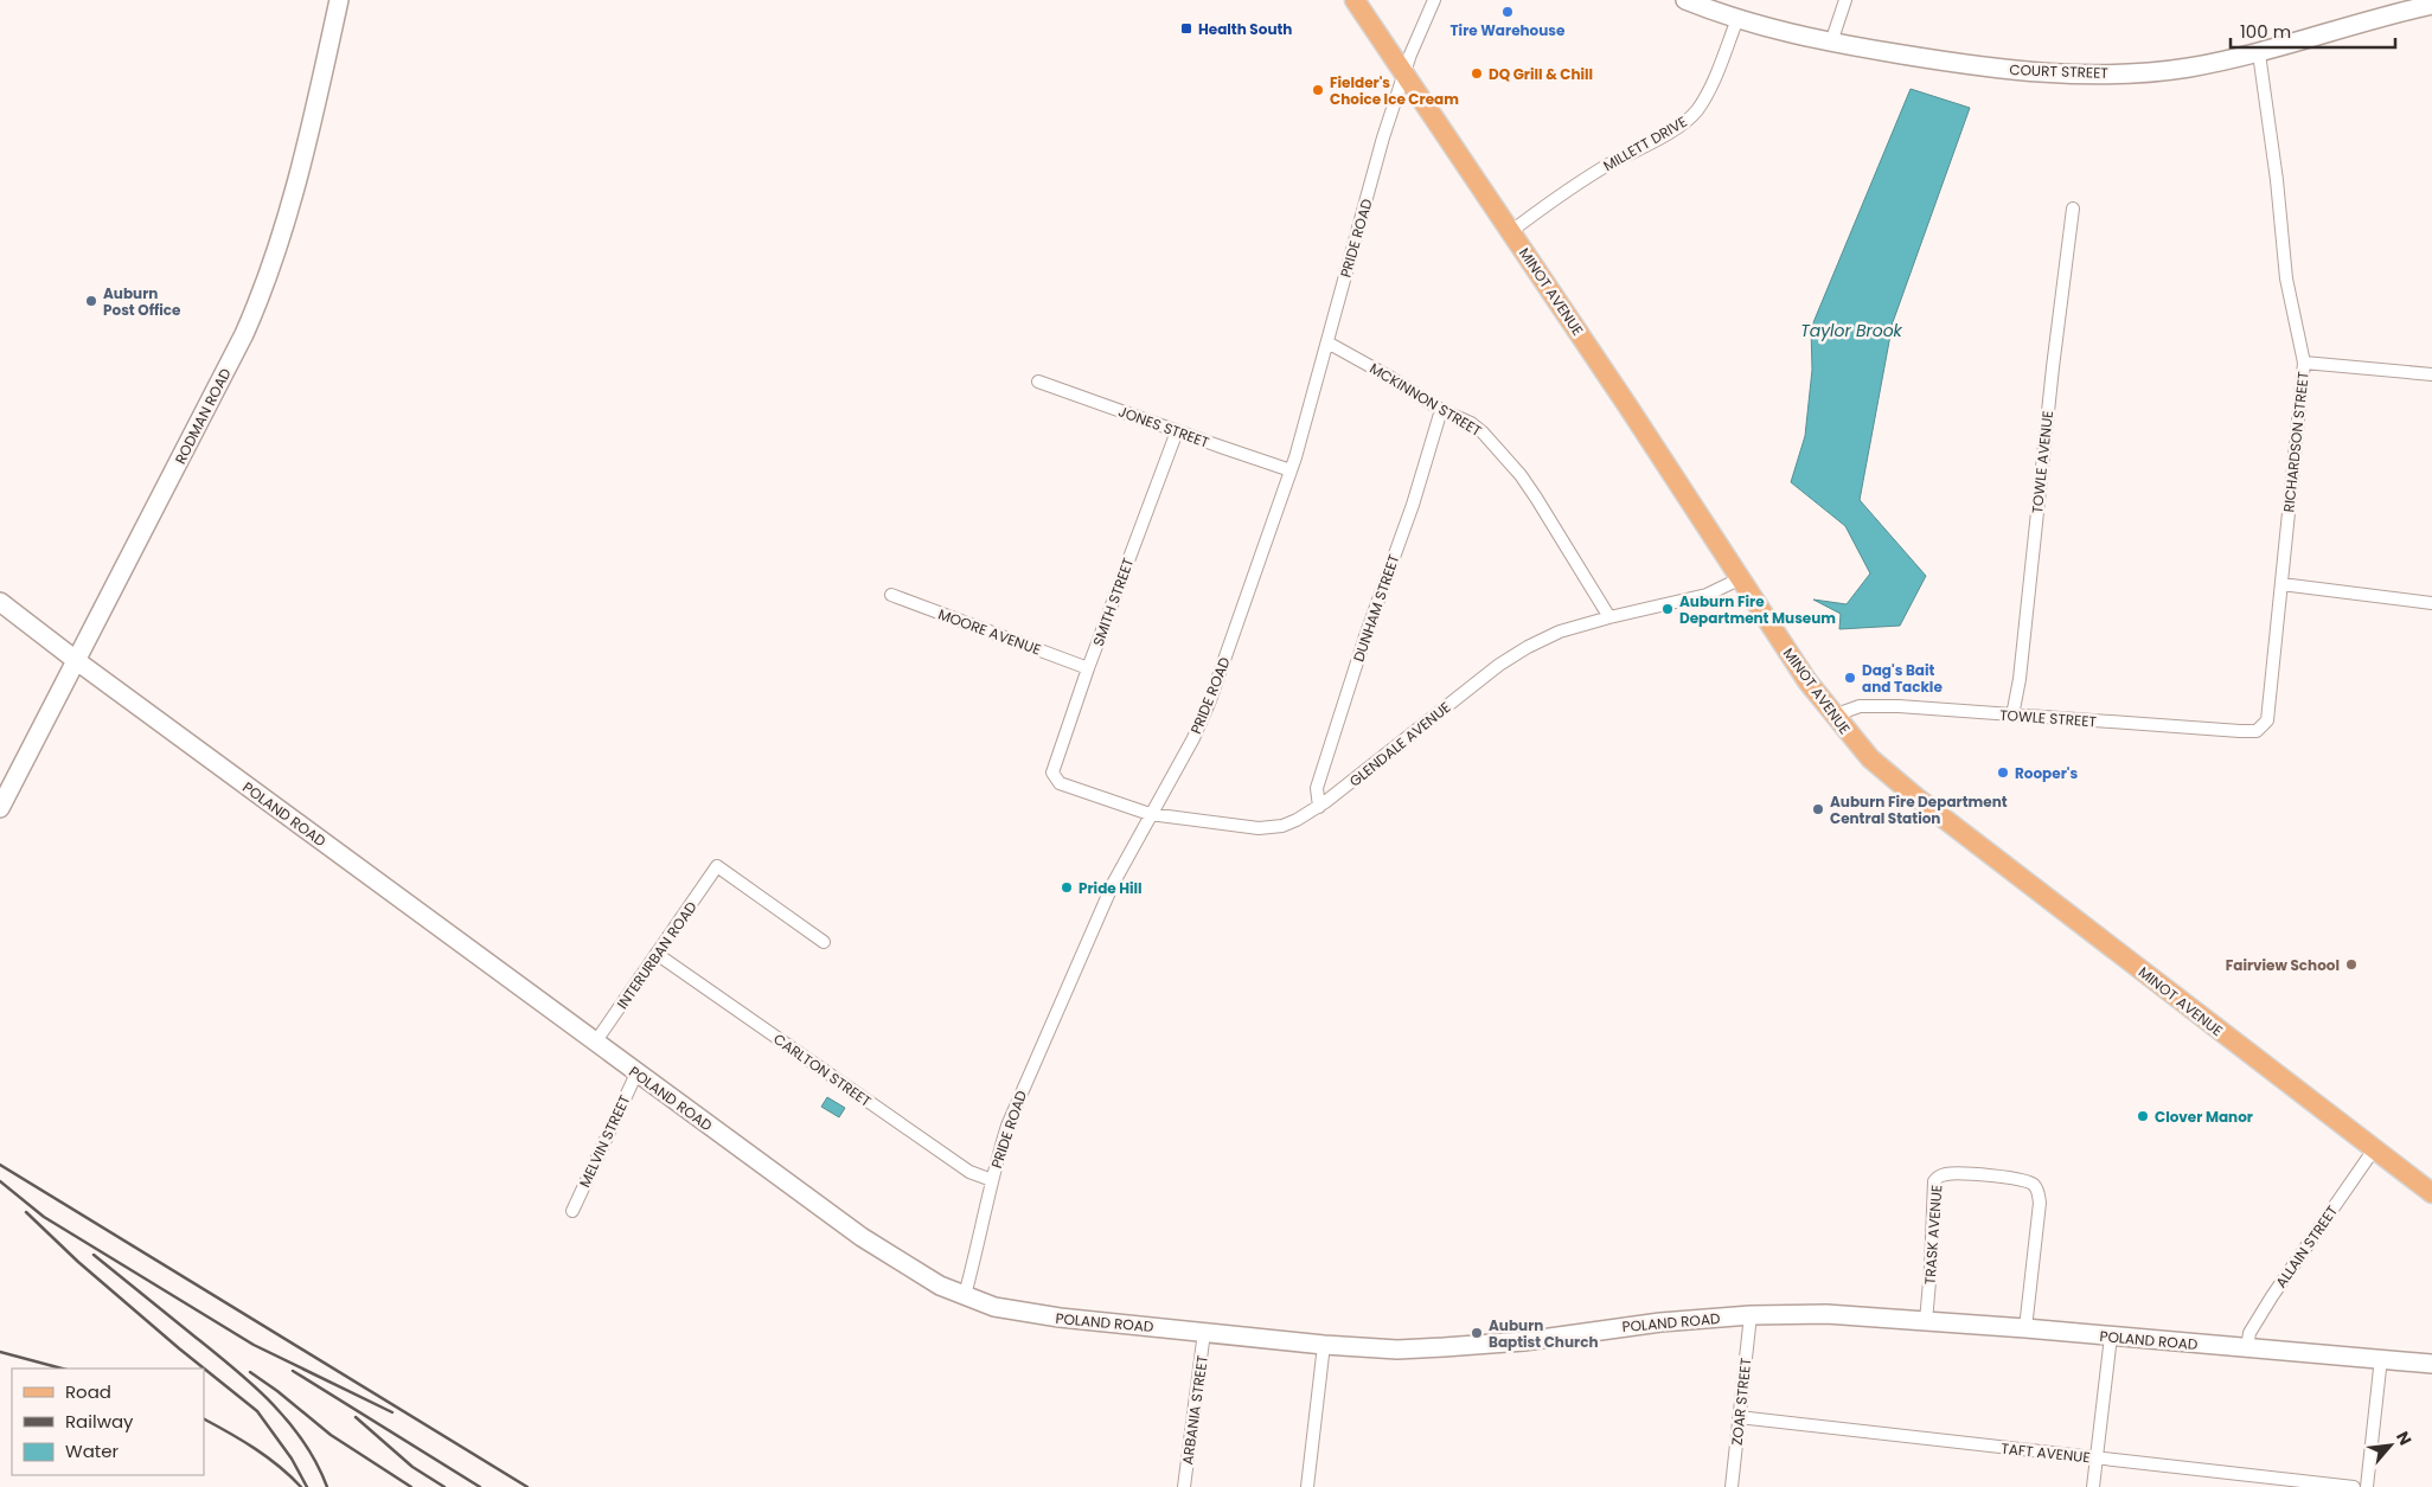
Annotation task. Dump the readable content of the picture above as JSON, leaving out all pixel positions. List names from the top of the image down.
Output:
{
  "streets": {
    "main road": ["MINOT AVENUE"],
    "street": [
      "COURT STREET",
      "MILLETT DRIVE",
      "PRIDE ROAD",
      "MCKINNON STREET",
      "RODMAN ROAD",
      "JONES STREET",
      "RICHARDSON STREET",
      "TOWLE AVENUE",
      "SMITH STREET",
      "DUNHAM STREET",
      "MOORE AVENUE",
      "TOWLE STREET",
      "GLENDALE AVENUE",
      "POLAND ROAD",
      "INTERURBAN ROAD",
      "CARLTON STREET",
      "MELVIN STREET",
      "TRASK AVENUE",
      "ALLAIN STREET",
      "ZOAR STREET",
      "ARBANIA STREET",
      "TAFT AVENUE"
    ]
  },
  "crossings": [
    ["COURT STREET", "MILLETT DRIVE"],
    ["COURT STREET", "RICHARDSON STREET"],
    ["MILLETT DRIVE", "MINOT AVENUE"],
    ["PRIDE ROAD", "MINOT AVENUE"],
    ["PRIDE ROAD", "MCKINNON STREET"],
    ["PRIDE ROAD", "JONES STREET"],
    ["PRIDE ROAD", "GLENDALE AVENUE"],
    ["PRIDE ROAD", "POLAND ROAD"],
    ["PRIDE ROAD", "CARLTON STREET"],
    ["MINOT AVENUE", "TOWLE STREET"],
    ["MINOT AVENUE", "GLENDALE AVENUE"],
    ["MINOT AVENUE", "ALLAIN STREET"],
    ["MCKINNON STREET", "DUNHAM STREET"],
    ["MCKINNON STREET", "GLENDALE AVENUE"],
    ["RODMAN ROAD", "POLAND ROAD"],
    ["JONES STREET", "SMITH STREET"],
    ["RICHARDSON STREET", "TOWLE STREET"],
    ["TOWLE AVENUE", "TOWLE STREET"],
    ["SMITH STREET", "MOORE AVENUE"],
    ["SMITH STREET", "GLENDALE AVENUE"],
    ["DUNHAM STREET", "GLENDALE AVENUE"],
    ["POLAND ROAD", "INTERURBAN ROAD"],
    ["POLAND ROAD", "MELVIN STREET"],
    ["POLAND ROAD", "TRASK AVENUE"],
    ["POLAND ROAD", "ALLAIN STREET"],
    ["POLAND ROAD", "ZOAR STREET"],
    ["POLAND ROAD", "ARBANIA STREET"],
    ["INTERURBAN ROAD", "CARLTON STREET"],
    ["ZOAR STREET", "TAFT AVENUE"]
  ],
  "water": ["Taylor Brook"],
  "places": {
    "other": [
      "Tire Warehouse",
      "DQ Grill & Chill",
      "Fielder's Choice Ice Cream",
      "Auburn Post Office",
      "Auburn Fire Department Museum",
      "Dag's Bait and Tackle",
      "Rooper's",
      "Auburn Fire Department Central Station",
      "Pride Hill",
      "Fairview School",
      "Clover Manor",
      "Auburn Baptist Church"
    ],
    "transit": ["Health South"]
  },
  "legend": ["Road", "Railway", "Water"],
  "scale_bar": "100 m",
  "north": "top right"
}
